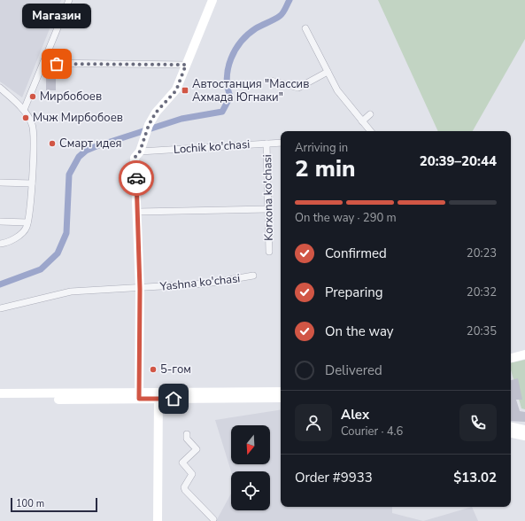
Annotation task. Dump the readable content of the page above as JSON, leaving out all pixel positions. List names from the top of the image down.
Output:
{
  "streets": {
    "street": ["Lochik ko'chasi", "Korxona ko'chasi", "Yashna ko'chasi"]
  },
  "crossings": [
    ["Lochik ko'chasi", "Korxona ko'chasi"]
  ],
  "places": {
    "other": [
      "Магазин",
      "Мирбобоев",
      "Мчж Мирбобоев",
      "Смарт идея",
      "5-гом"
    ],
    "transit": ["Автостанция \"Массив Ахмада Югнаки\""]
  },
  "scale_bar": "100 m",
  "north": "bottom",
  "page": {
    "bubble": "Магазин",
    "heading": ["2 min", "Arriving in", "20:39–20:44"],
    "panel": [
      "Alex",
      "Courier · 4.6",
      "Order #9933",
      "$13.02"
    ],
    "bar": "On the way · 290 m",
    "list": [
      ["Confirmed", "20:23"],
      ["Preparing", "20:32"],
      ["On the way", "20:35"],
      "Delivered"
    ],
    "scale": "100 m"
  }
}
